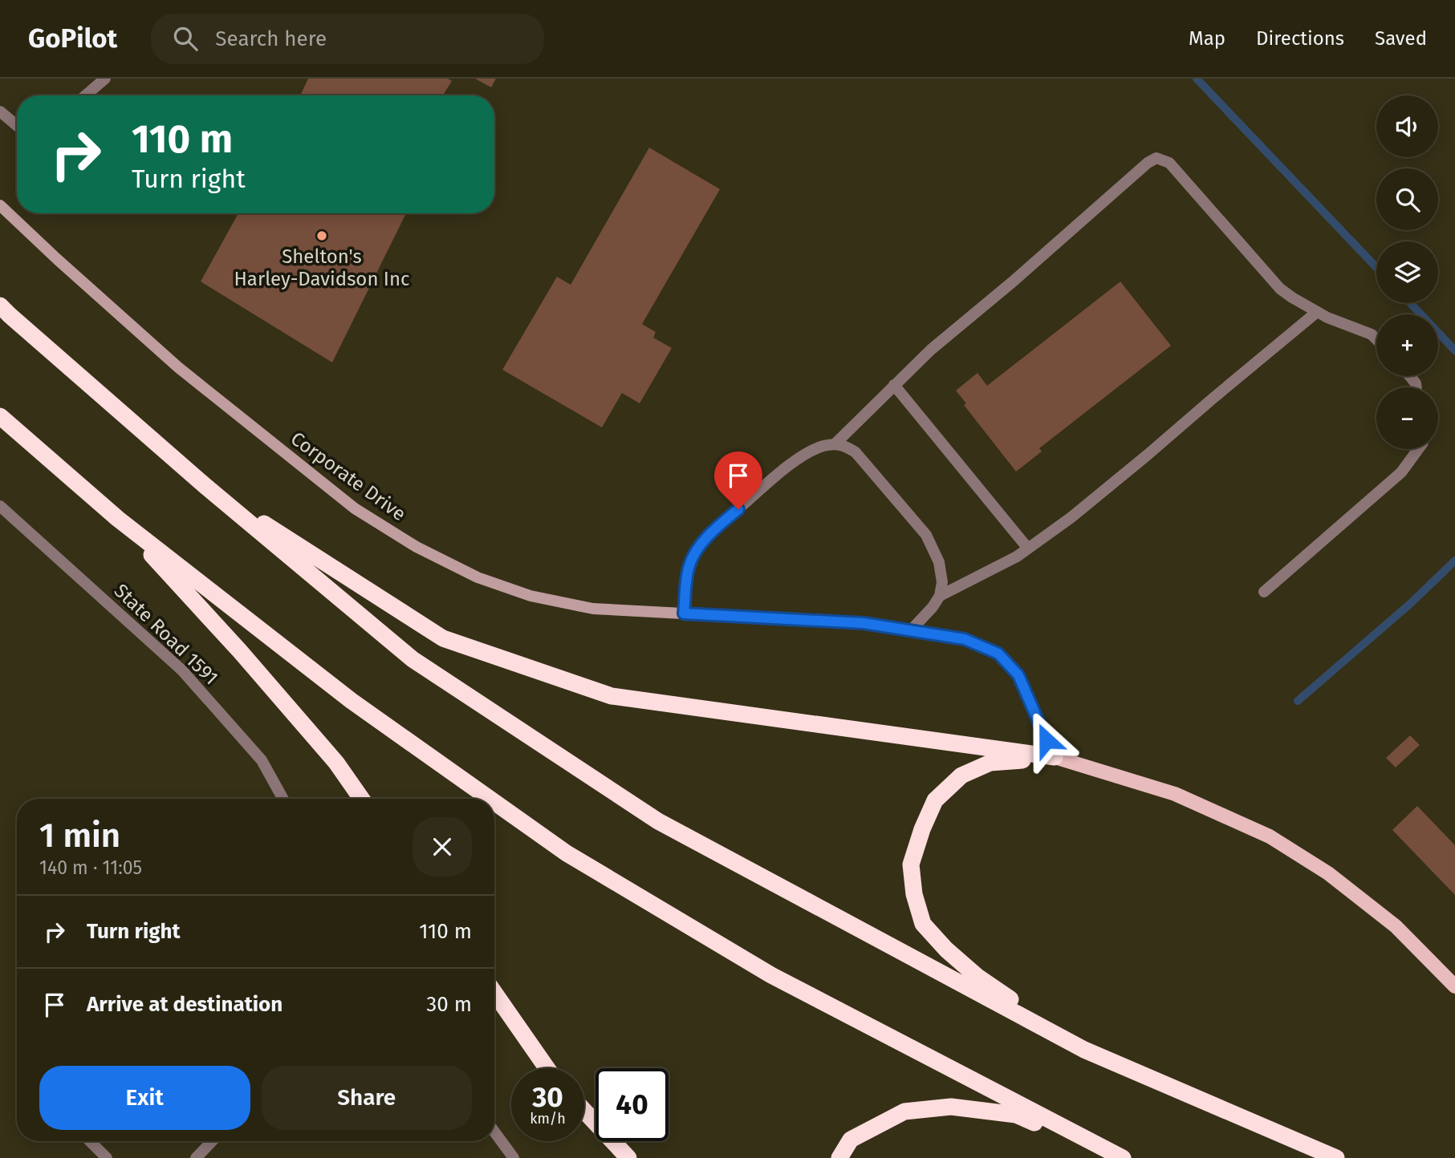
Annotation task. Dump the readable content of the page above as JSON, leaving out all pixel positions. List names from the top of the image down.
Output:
{
  "streets": {
    "street": ["Corporate Drive", "State Road 1591"]
  },
  "places": ["Shelton's Harley-Davidson Inc"],
  "page": {
    "header": "GoPilot",
    "search": "Search here",
    "nav": ["Map", "Directions", "Saved"],
    "map_buttons": ["+", "−"],
    "turn": ["110 m", "Turn right"],
    "heading": ["1 min", "140 m · 11:05"],
    "list": [
      {
        "name": "Turn right",
        "value": "110 m"
      },
      {
        "name": "Arrive at destination",
        "value": "30 m"
      }
    ],
    "buttons": ["Exit", "Share"],
    "speed": "30 km/h",
    "limit": "40"
  }
}
